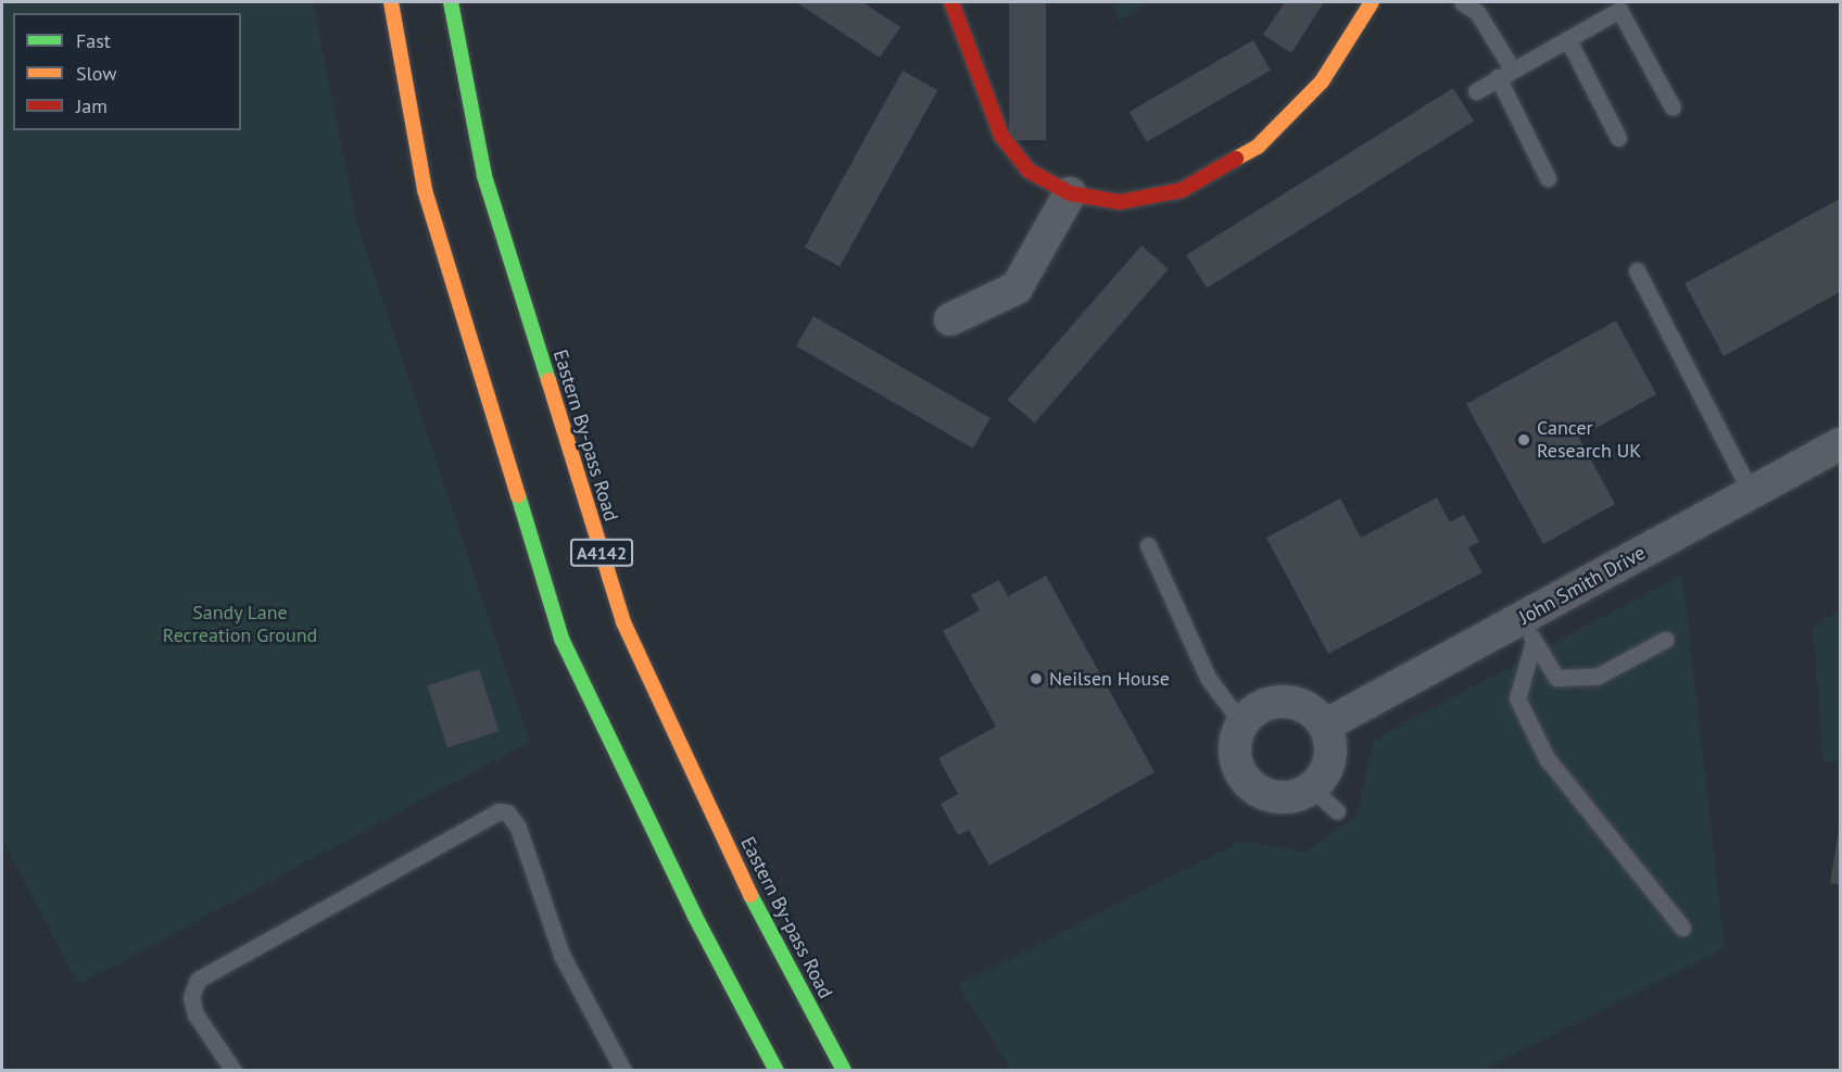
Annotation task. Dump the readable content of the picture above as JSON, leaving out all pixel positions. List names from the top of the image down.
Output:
{
  "streets": {
    "main road": ["Eastern By-pass Road", "A4142"],
    "street": ["John Smith Drive"]
  },
  "parks": ["Sandy Lane Recreation Ground"],
  "places": ["Cancer Research UK", "Neilsen House"],
  "legend": ["Fast", "Slow", "Jam"]
}
